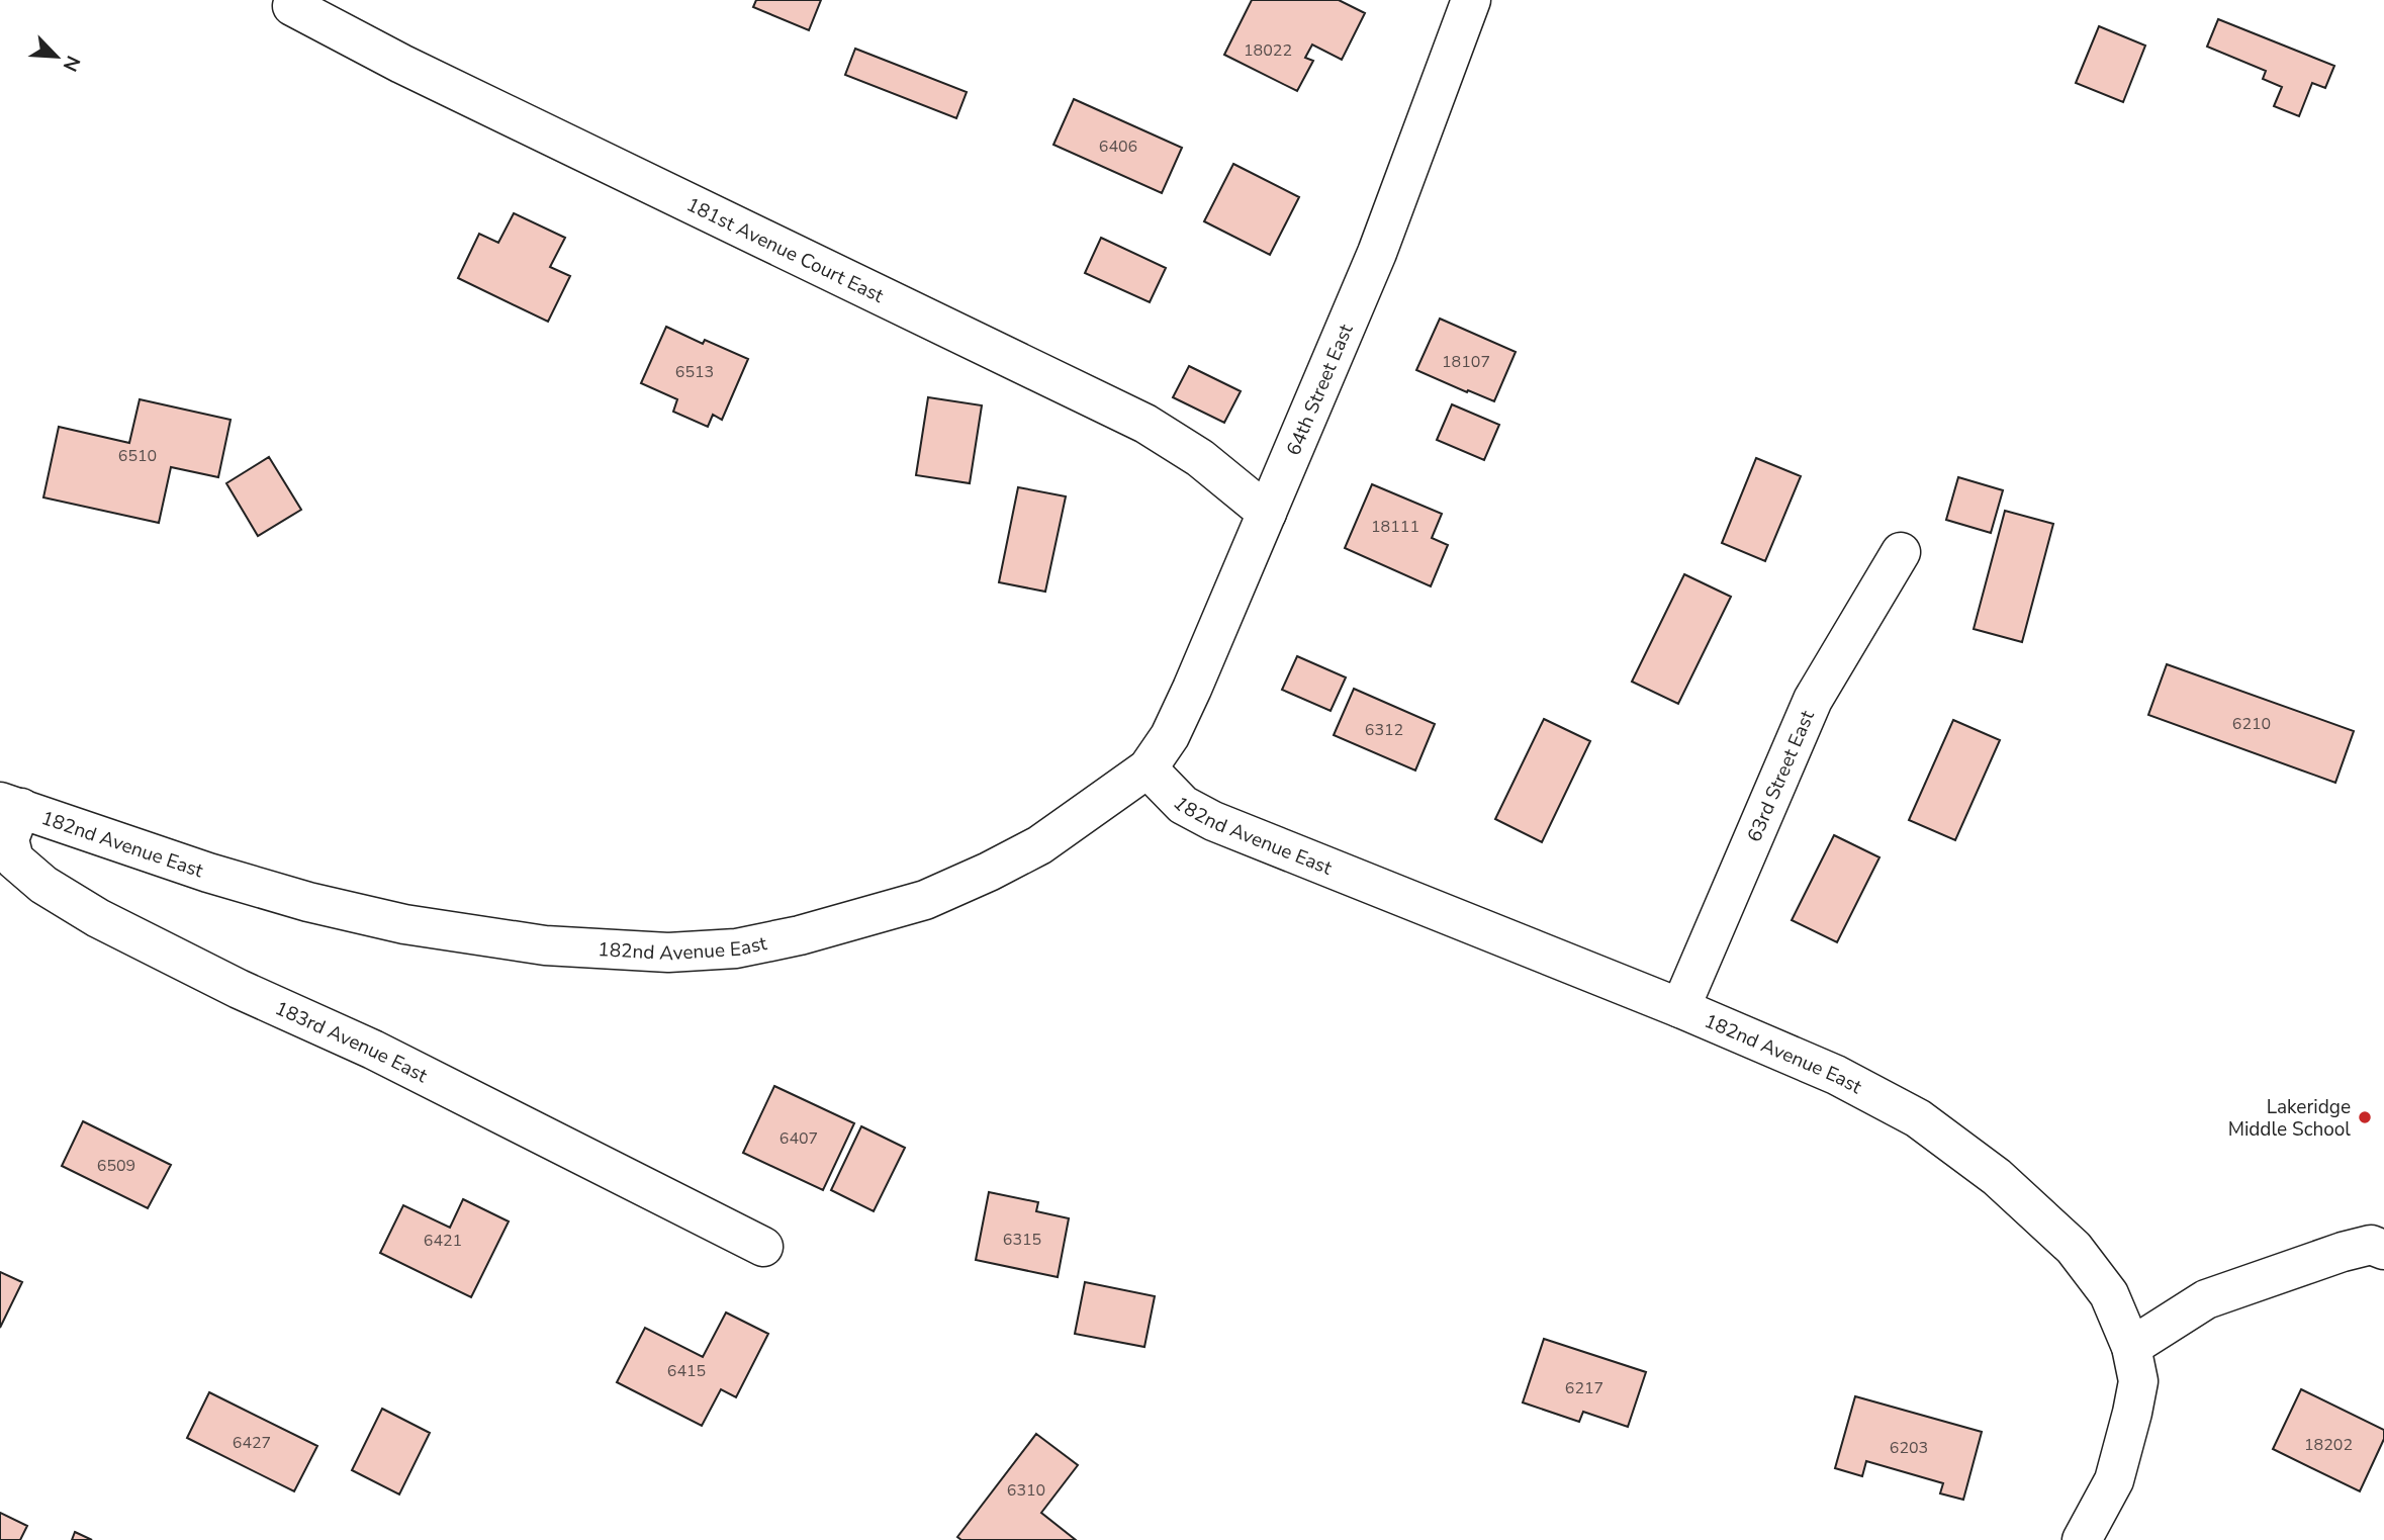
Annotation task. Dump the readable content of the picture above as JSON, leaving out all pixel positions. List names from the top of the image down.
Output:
{
  "streets": {
    "street": [
      "181st Avenue Court East",
      "64th Street East",
      "63rd Street East",
      "182nd Avenue East",
      "183rd Avenue East"
    ]
  },
  "crossings": [
    ["181st Avenue Court East", "64th Street East"],
    ["64th Street East", "182nd Avenue East"],
    ["63rd Street East", "182nd Avenue East"],
    ["182nd Avenue East", "183rd Avenue East"]
  ],
  "places": ["Lakeridge Middle School"],
  "house_numbers": [
    "18022",
    "6406",
    "18107",
    "6513",
    "6510",
    "18111",
    "6210",
    "6312",
    "6407",
    "6509",
    "6315",
    "6421",
    "6415",
    "6217",
    "6427",
    "18202",
    "6203",
    "6310"
  ],
  "north": "bottom right"
}
